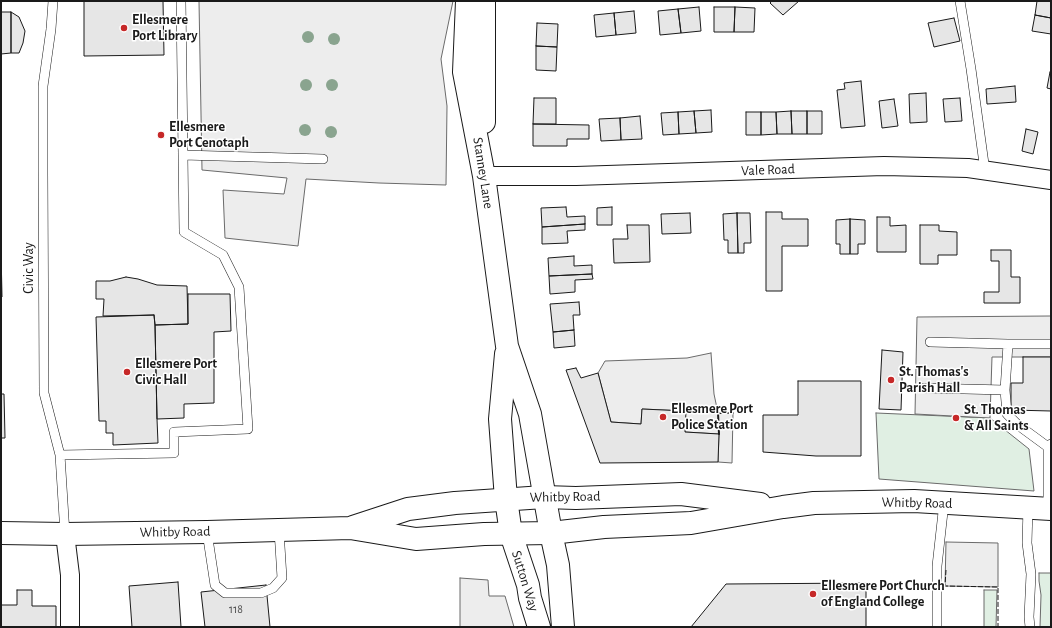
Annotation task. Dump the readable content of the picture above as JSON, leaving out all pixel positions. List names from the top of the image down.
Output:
{
  "streets": {
    "main road": ["Stanney Lane", "Whitby Road", "Sutton Way"],
    "street": ["Vale Road"],
    "lane": ["Civic Way"]
  },
  "crossings": [
    ["Vale Road", "Stanney Lane"],
    ["Stanney Lane", "Whitby Road"],
    ["Stanney Lane", "Sutton Way"],
    ["Civic Way", "Whitby Road"],
    ["Whitby Road", "Sutton Way"]
  ],
  "places": [
    "Ellesmere Port Library",
    "Ellesmere Port Cenotaph",
    "Ellesmere Port Civic Hall",
    "St. Thomas's Parish Hall",
    "Ellesmere Port Police Station",
    "St. Thomas & All Saints",
    "Ellesmere Port Church of England College"
  ],
  "house_numbers": ["118"]
}
